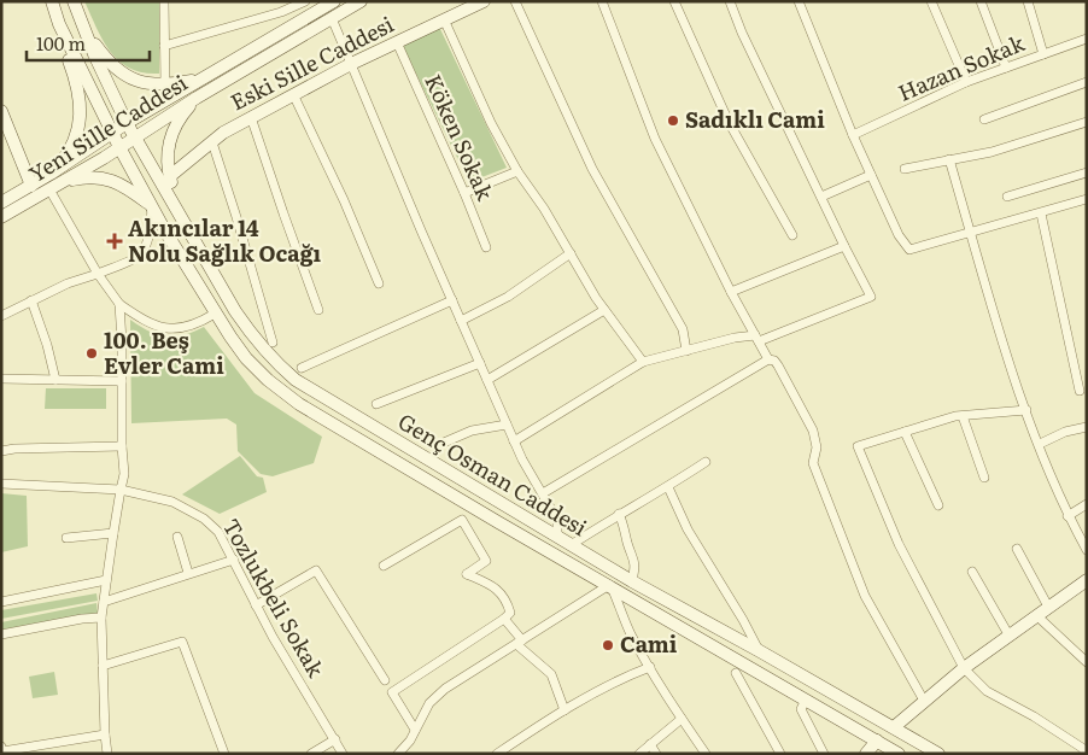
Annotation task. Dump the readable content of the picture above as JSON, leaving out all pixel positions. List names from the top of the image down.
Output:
{
  "streets": {
    "main road": ["Eski Sille Caddesi", "Yeni Sille Caddesi", "Genç Osman Caddesi"],
    "street": ["Hazan Sokak", "Köken Sokak", "Tozlukbeli Sokak"]
  },
  "crossings": [
    ["Eski Sille Caddesi", "Köken Sokak"],
    ["Yeni Sille Caddesi", "Genç Osman Caddesi"]
  ],
  "places": {
    "other": ["Sadıklı Cami", "100. Beş Evler Cami", "Cami"],
    "health": ["Akıncılar 14 Nolu Sağlık Ocağı"]
  },
  "scale_bar": "100 m"
}
